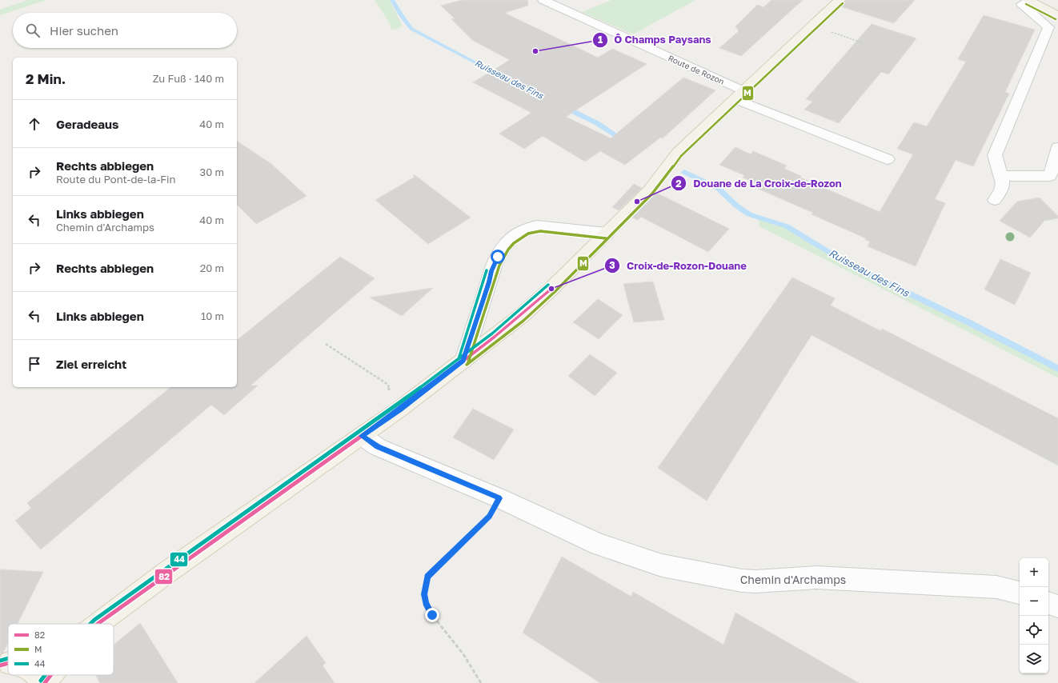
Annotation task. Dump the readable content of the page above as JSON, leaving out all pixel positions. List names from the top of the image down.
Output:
{
  "streets": {
    "street": ["Route de Rozon", "Chemin d'Archamps"]
  },
  "water": ["Ruisseau des Fins"],
  "places": ["Ô Champs Paysans", "Douane de La Croix-de-Rozon", "Croix-de-Rozon-Douane"],
  "lines": ["transit line M", "transit line 44", "transit line 82"],
  "legend": ["82", "M", "44"],
  "page": {
    "search": "Hier suchen",
    "heading": ["2 Min.", "Zu Fuß · 140 m"],
    "list": [
      ["Geradeaus", "40 m"],
      ["Rechts abbiegen", "Route du Pont-de-la-Fin", "30 m"],
      ["Links abbiegen", "Chemin d'Archamps", "40 m"],
      ["Rechts abbiegen", "20 m"],
      ["Links abbiegen", "10 m"],
      "Ziel erreicht"
    ],
    "map_buttons": ["+", "−"]
  }
}
